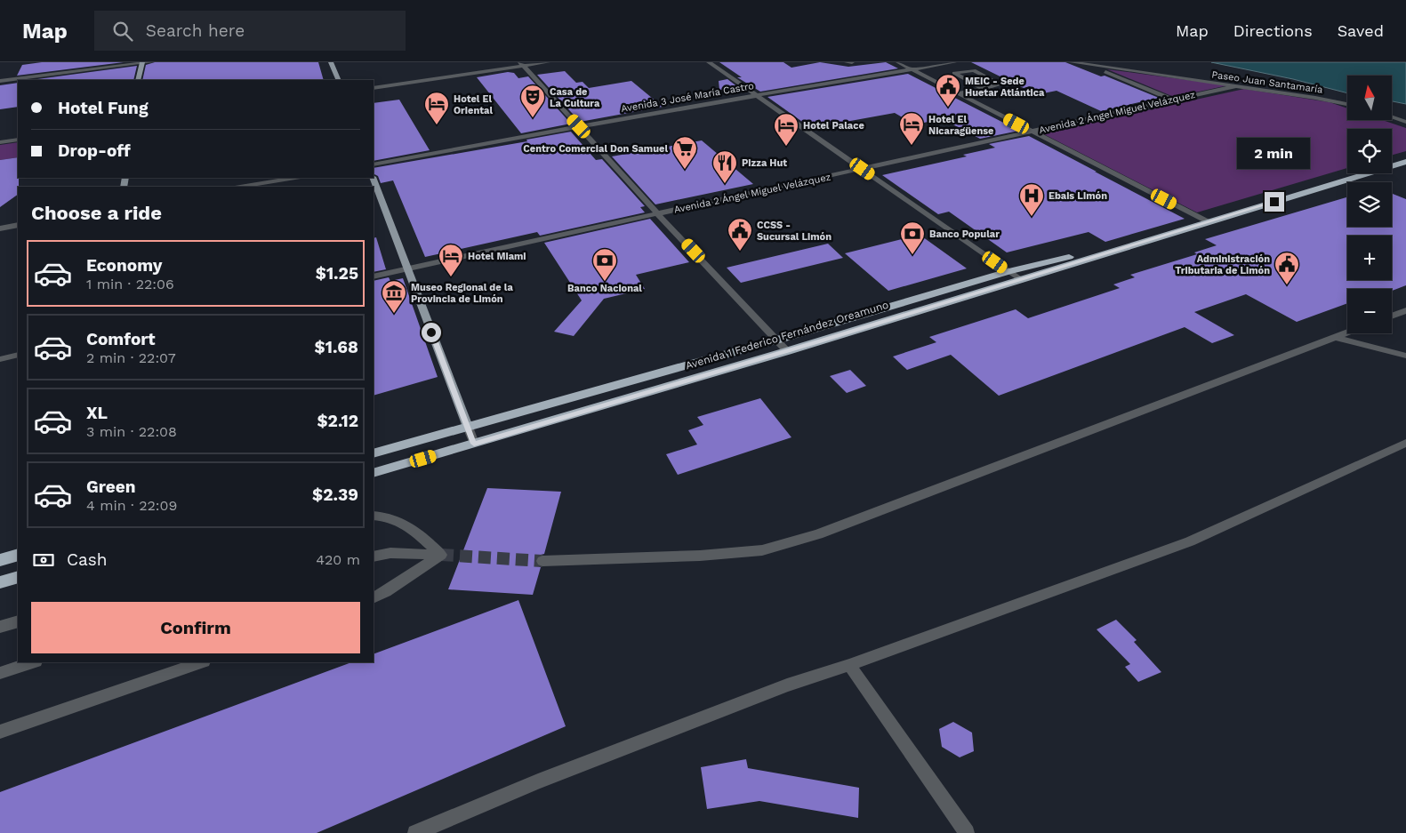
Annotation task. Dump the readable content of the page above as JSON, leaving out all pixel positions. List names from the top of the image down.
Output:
{
  "streets": {
    "highway": ["Avenida 1 Federico Fernández Oreamuno"],
    "street": ["Paseo Juan Santamaría", "Avenida 3 José María Castro", "Avenida 2 Ángel Miguel Velázquez"]
  },
  "crossings": [
    ["Paseo Juan Santamaría", "Avenida 2 Ángel Miguel Velázquez"]
  ],
  "places": {
    "public building": ["MEIC - Sede Huetar Atlántica", "CCSS - Sucursal Limón", "Administración Tributaria de Limón"],
    "theatre": ["Casa de La Cultura"],
    "hotel": [
      "Hotel El Oriental",
      "Hotel El Nicaragüense",
      "Hotel Palace",
      "Hotel Miami"
    ],
    "supermarket": ["Centro Comercial Don Samuel"],
    "restaurant": ["Pizza Hut"],
    "hospital": ["Ebais Limón"],
    "bank": ["Banco Popular", "Banco Nacional"],
    "museum": ["Museo Regional de la Provincia de Limón"]
  },
  "north": "top",
  "page": {
    "header": "Map",
    "search": "Search here",
    "nav": ["Map", "Directions", "Saved"],
    "map_buttons": ["+", "−"],
    "banner": ["Hotel Fung", "Drop-off"],
    "bubble": "2 min",
    "heading": "Choose a ride",
    "list": [
      {
        "name": "Economy",
        "note": "1 min · 22:06",
        "value": "$1.25"
      },
      {
        "name": "Comfort",
        "note": "2 min · 22:07",
        "value": "$1.68"
      },
      {
        "name": "XL",
        "note": "3 min · 22:08",
        "value": "$2.12"
      },
      {
        "name": "Green",
        "note": "4 min · 22:09",
        "value": "$2.39"
      }
    ],
    "pay": ["Cash", "420 m"],
    "buttons": "Confirm"
  }
}
